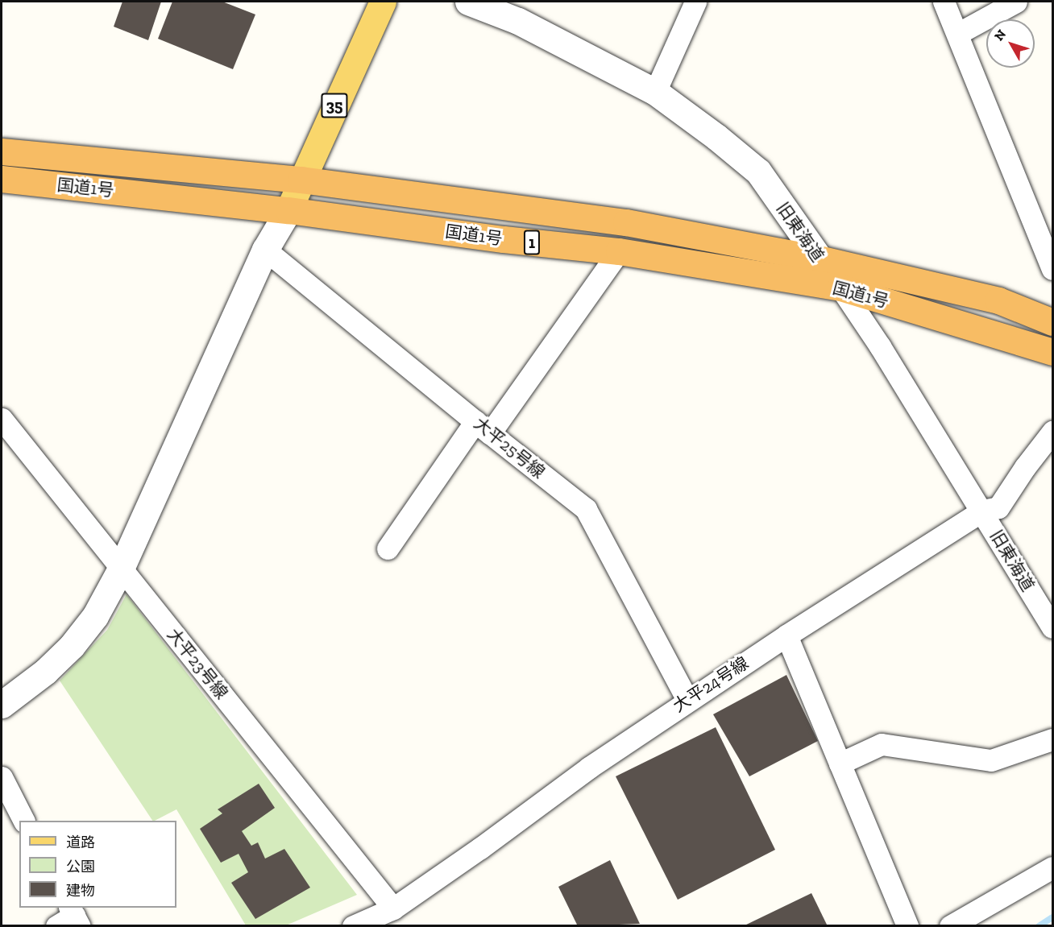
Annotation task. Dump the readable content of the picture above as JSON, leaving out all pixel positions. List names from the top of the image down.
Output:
{
  "streets": {
    "highway": ["国道1号", "1"],
    "main road": ["35"],
    "street": [
      "旧東海道",
      "大平25号線",
      "大平23号線",
      "大平24号線"
    ]
  },
  "crossings": [
    ["35", "国道1号"],
    ["国道1号", "旧東海道"],
    ["旧東海道", "大平24号線"],
    ["大平25号線", "大平24号線"],
    ["大平23号線", "大平24号線"]
  ],
  "legend": ["道路", "公園", "建物"],
  "north": "top left"
}
